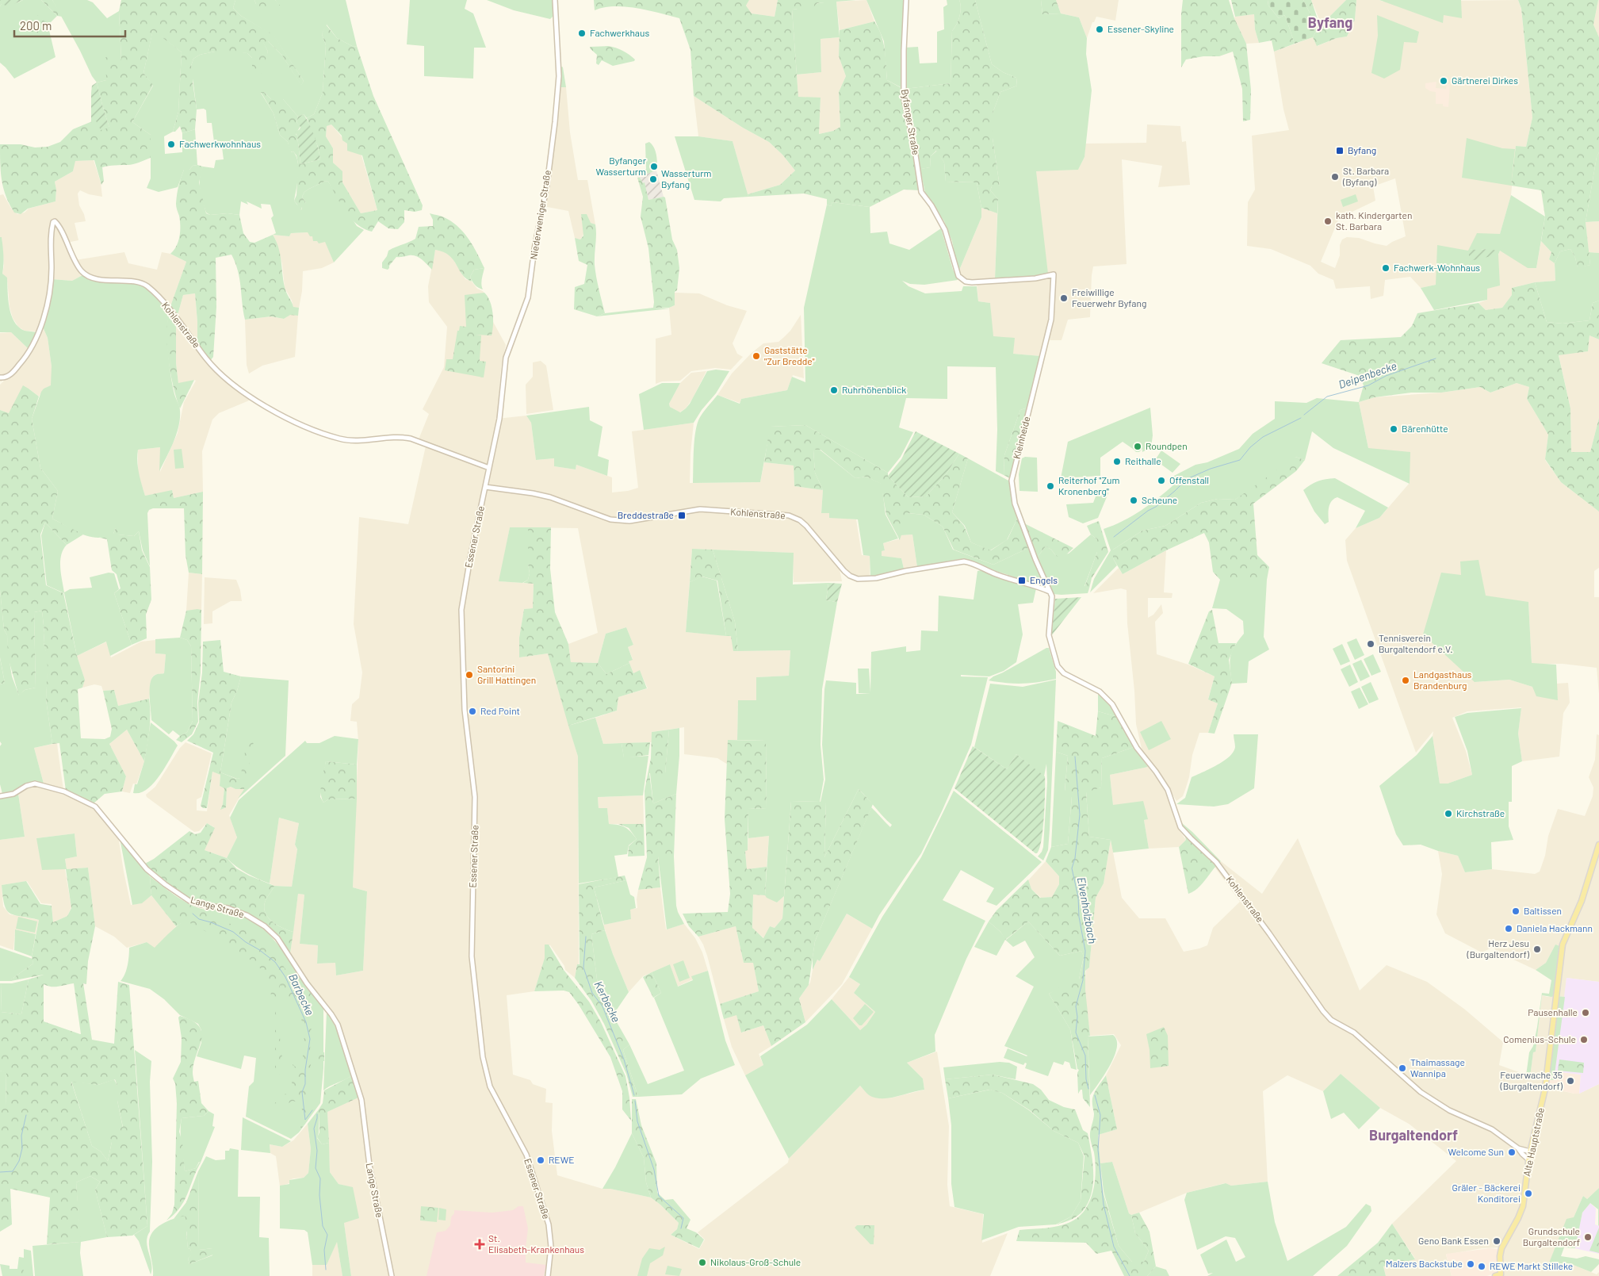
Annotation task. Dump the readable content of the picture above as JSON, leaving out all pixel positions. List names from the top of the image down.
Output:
{
  "streets": {
    "main road": ["Alte Hauptstraße"],
    "street": [
      "Byfanger Straße",
      "Niederweniger Straße",
      "Kohlenstraße",
      "Kleinheide",
      "Essener Straße",
      "Lange Straße"
    ]
  },
  "crossings": [
    ["Byfanger Straße", "Kleinheide"],
    ["Niederweniger Straße", "Essener Straße"],
    ["Kohlenstraße", "Kleinheide"],
    ["Kohlenstraße", "Essener Straße"],
    ["Kohlenstraße", "Alte Hauptstraße"]
  ],
  "districts": ["Byfang", "Burgaltendorf"],
  "water": [
    "Deipenbecke",
    "Elvenholzbach",
    "Barbecke",
    "Kerbecke"
  ],
  "places": {
    "other": [
      "Essener-Skyline",
      "Fachwerkhaus",
      "Gärtnerei Dirkes",
      "Fachwerkwohnhaus",
      "Byfanger Wasserturm",
      "St. Barbara (Byfang)",
      "Wasserturm Byfang",
      "kath. Kindergarten St. Barbara",
      "Fachwerk-Wohnhaus",
      "Freiwillige Feuerwehr Byfang",
      "Gaststätte \"Zur Bredde\"",
      "Ruhrhöhenblick",
      "Bärenhütte",
      "Roundpen",
      "Reithalle",
      "Offenstall",
      "Reiterhof \"Zum Kronenberg\"",
      "Scheune",
      "Tennisverein Burgaltendorf e.V.",
      "Santorini Grill Hattingen",
      "Landgasthaus Brandenburg",
      "Red Point",
      "Kirchstraße",
      "Baltissen",
      "Daniela Hackmann",
      "Herz Jesu (Burgaltendorf)",
      "Pausenhalle",
      "Comenius-Schule",
      "Thaimassage Wannipa",
      "Feuerwache 35 (Burgaltendorf)",
      "Welcome Sun",
      "REWE",
      "Gräler - Bäckerei Konditorei",
      "Grundschule Burgaltendorf",
      "Geno Bank Essen",
      "Nikolaus-Groß-Schule",
      "Malzers Backstube",
      "REWE Markt Stilleke"
    ],
    "transit": ["Byfang", "Breddestraße", "Engels"],
    "health": ["St. Elisabeth-Krankenhaus"]
  },
  "scale_bar": "200 m"
}
